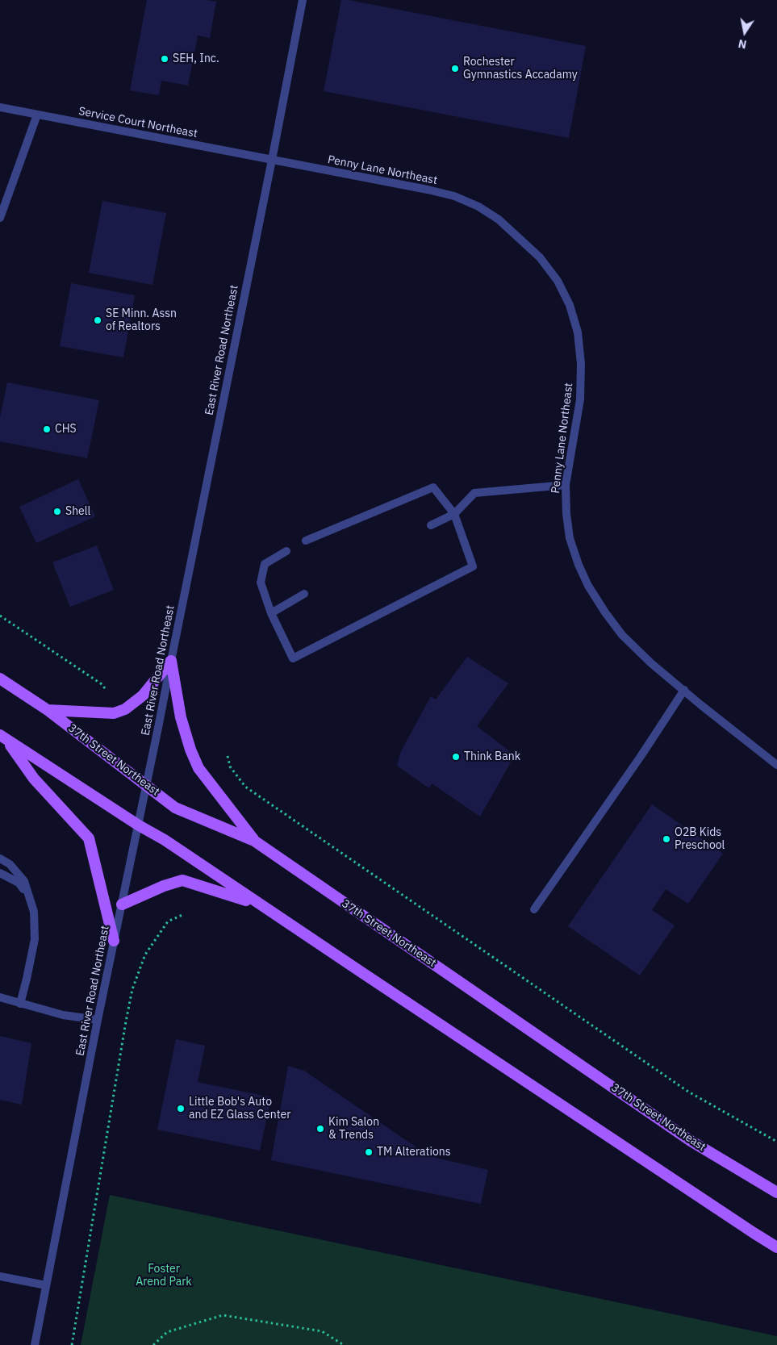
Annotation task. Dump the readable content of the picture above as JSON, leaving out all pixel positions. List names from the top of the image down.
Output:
{
  "streets": {
    "main road": ["37th Street Northeast"],
    "street": ["Service Court Northeast", "Penny Lane Northeast", "East River Road Northeast"]
  },
  "crossings": [
    ["Service Court Northeast", "Penny Lane Northeast"],
    ["Service Court Northeast", "East River Road Northeast"],
    ["Penny Lane Northeast", "East River Road Northeast"],
    ["East River Road Northeast", "37th Street Northeast"]
  ],
  "parks": ["Foster Arend Park"],
  "places": [
    "SEH, Inc.",
    "Rochester Gymnastics Accadamy",
    "SE Minn. Assn of Realtors",
    "CHS",
    "Shell",
    "Think Bank",
    "O2B Kids Preschool",
    "Little Bob's Auto and EZ Glass Center",
    "Kim Salon & Trends",
    "TM Alterations"
  ],
  "north": "bottom"
}
